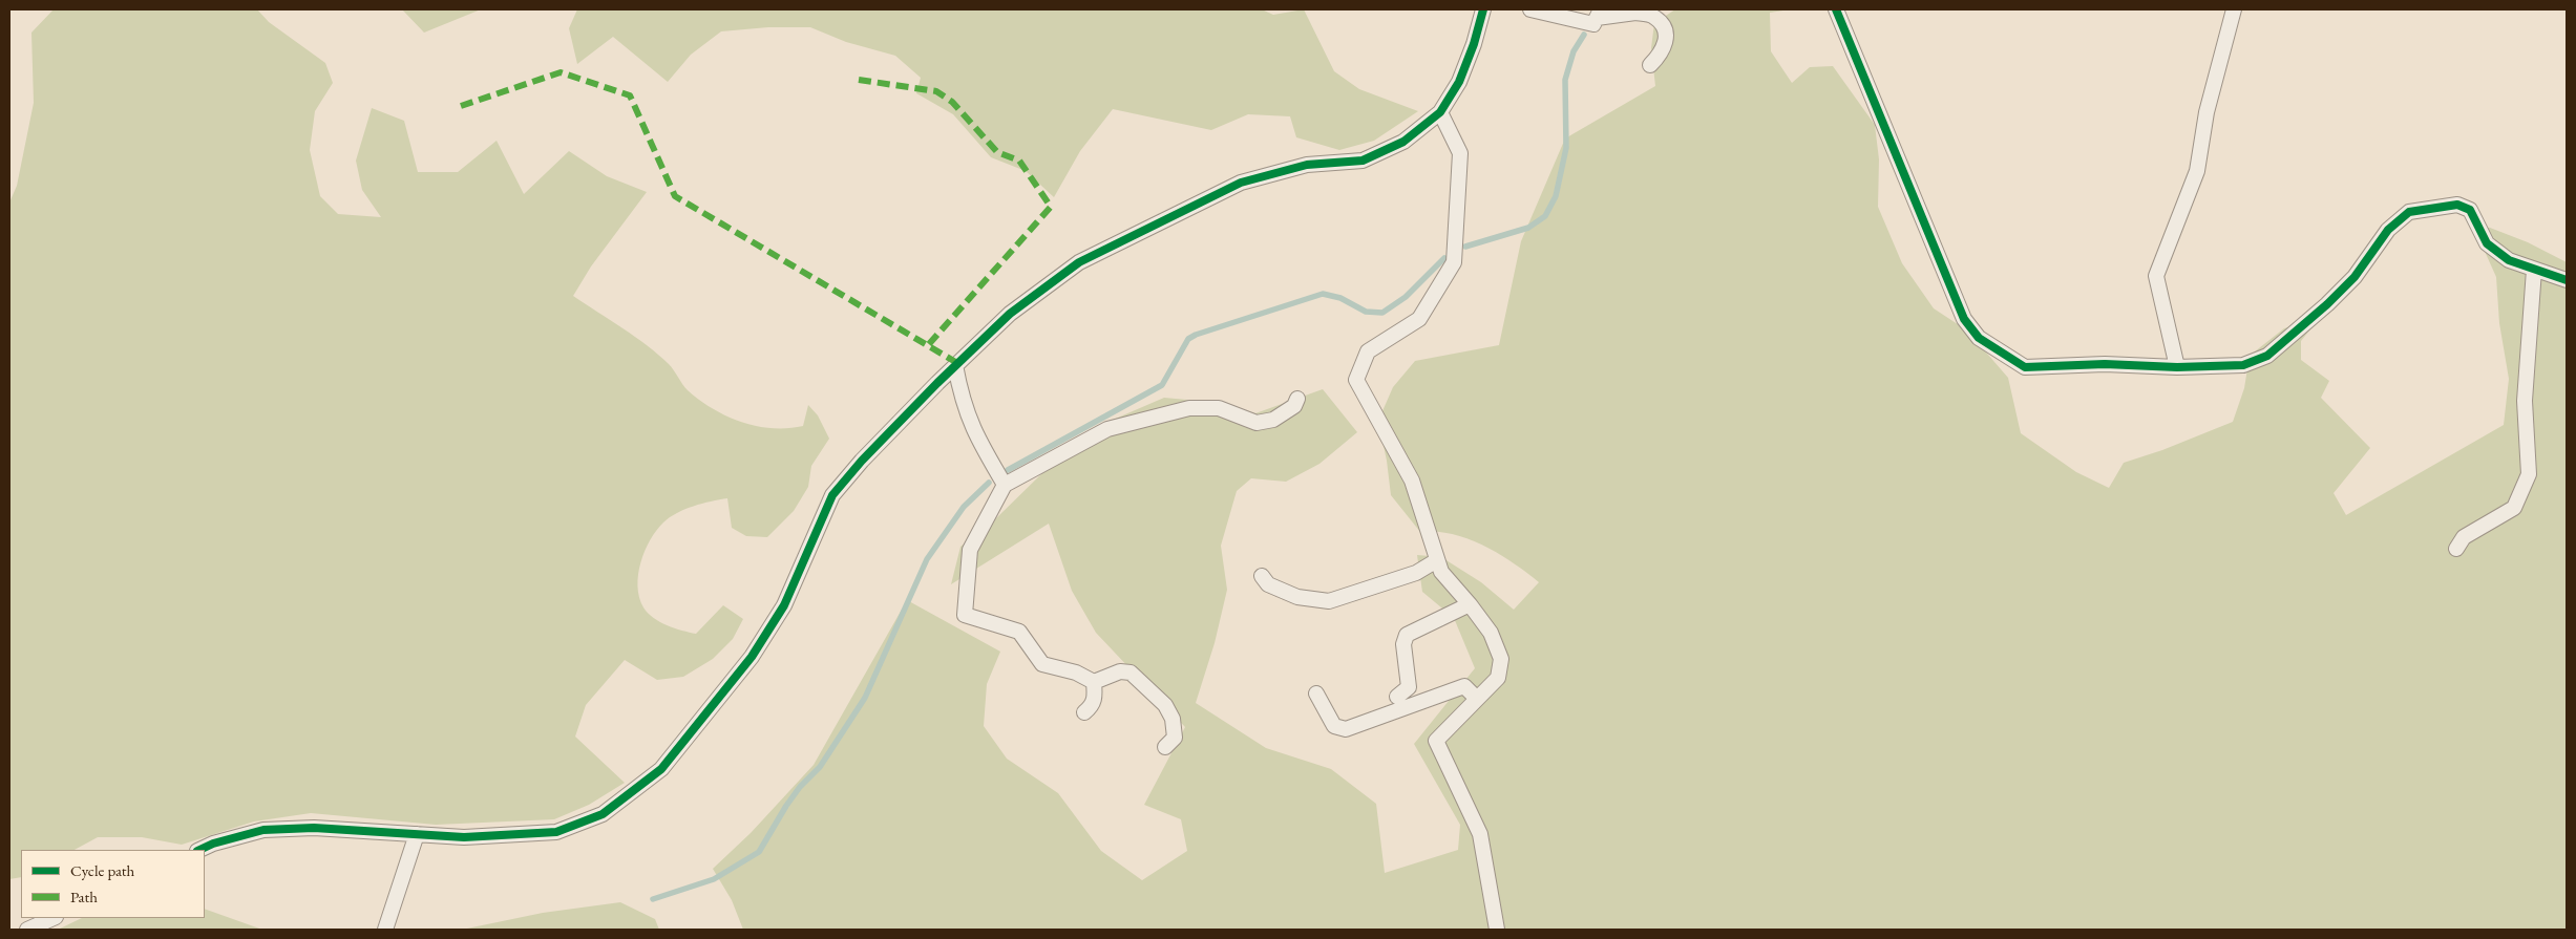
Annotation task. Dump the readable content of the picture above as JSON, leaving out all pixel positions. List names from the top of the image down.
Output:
{
  "legend": ["Cycle path", "Path"]
}
